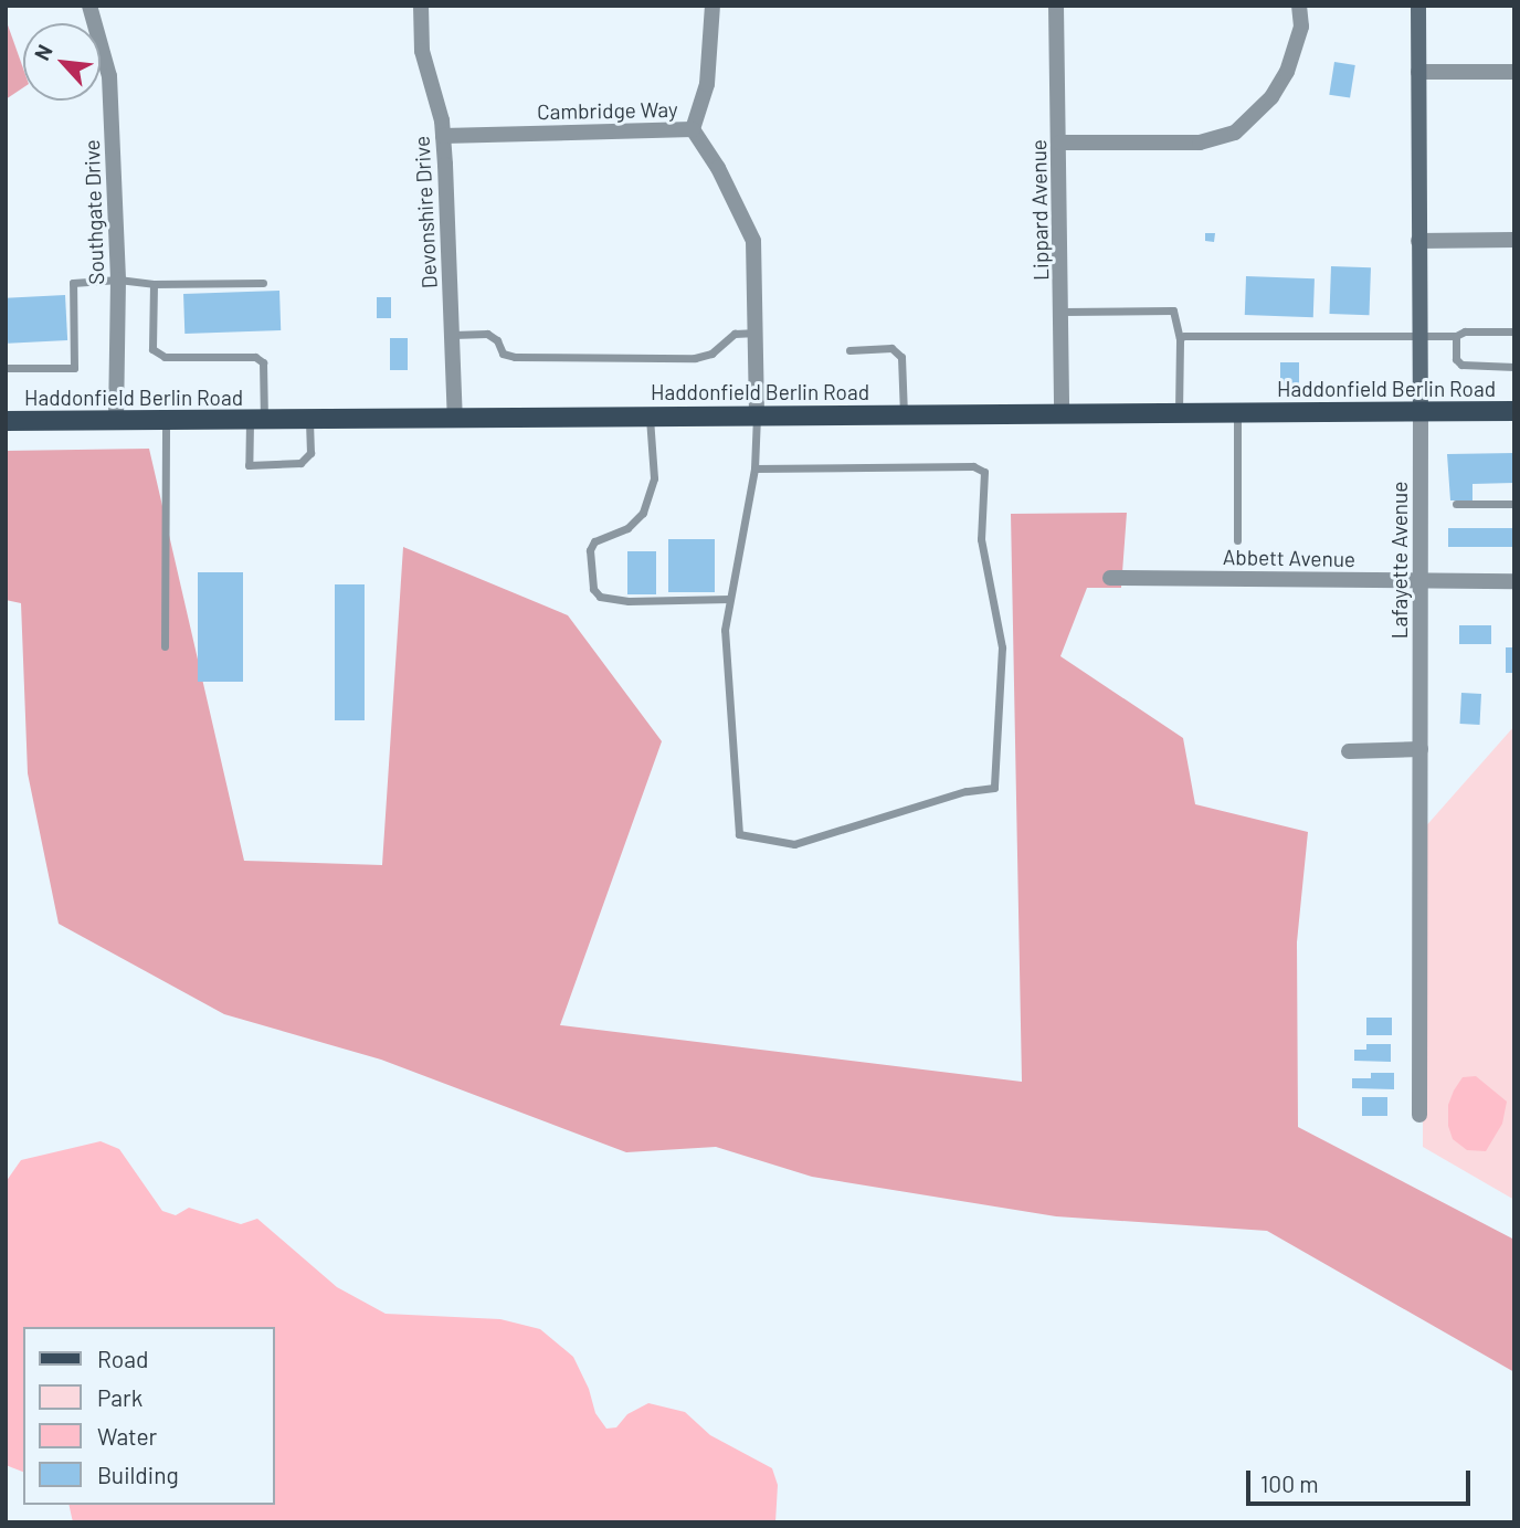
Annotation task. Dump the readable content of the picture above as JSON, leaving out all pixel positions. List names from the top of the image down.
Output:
{
  "streets": {
    "main road": ["Haddonfield Berlin Road"],
    "street": [
      "Cambridge Way",
      "Lippard Avenue",
      "Southgate Drive",
      "Devonshire Drive",
      "Abbett Avenue",
      "Lafayette Avenue"
    ]
  },
  "crossings": [
    ["Cambridge Way", "Devonshire Drive"],
    ["Lippard Avenue", "Haddonfield Berlin Road"],
    ["Southgate Drive", "Haddonfield Berlin Road"],
    ["Devonshire Drive", "Haddonfield Berlin Road"],
    ["Haddonfield Berlin Road", "Lafayette Avenue"],
    ["Abbett Avenue", "Lafayette Avenue"]
  ],
  "legend": [
    "Road",
    "Park",
    "Water",
    "Building"
  ],
  "scale_bar": "100 m",
  "north": "top left"
}
